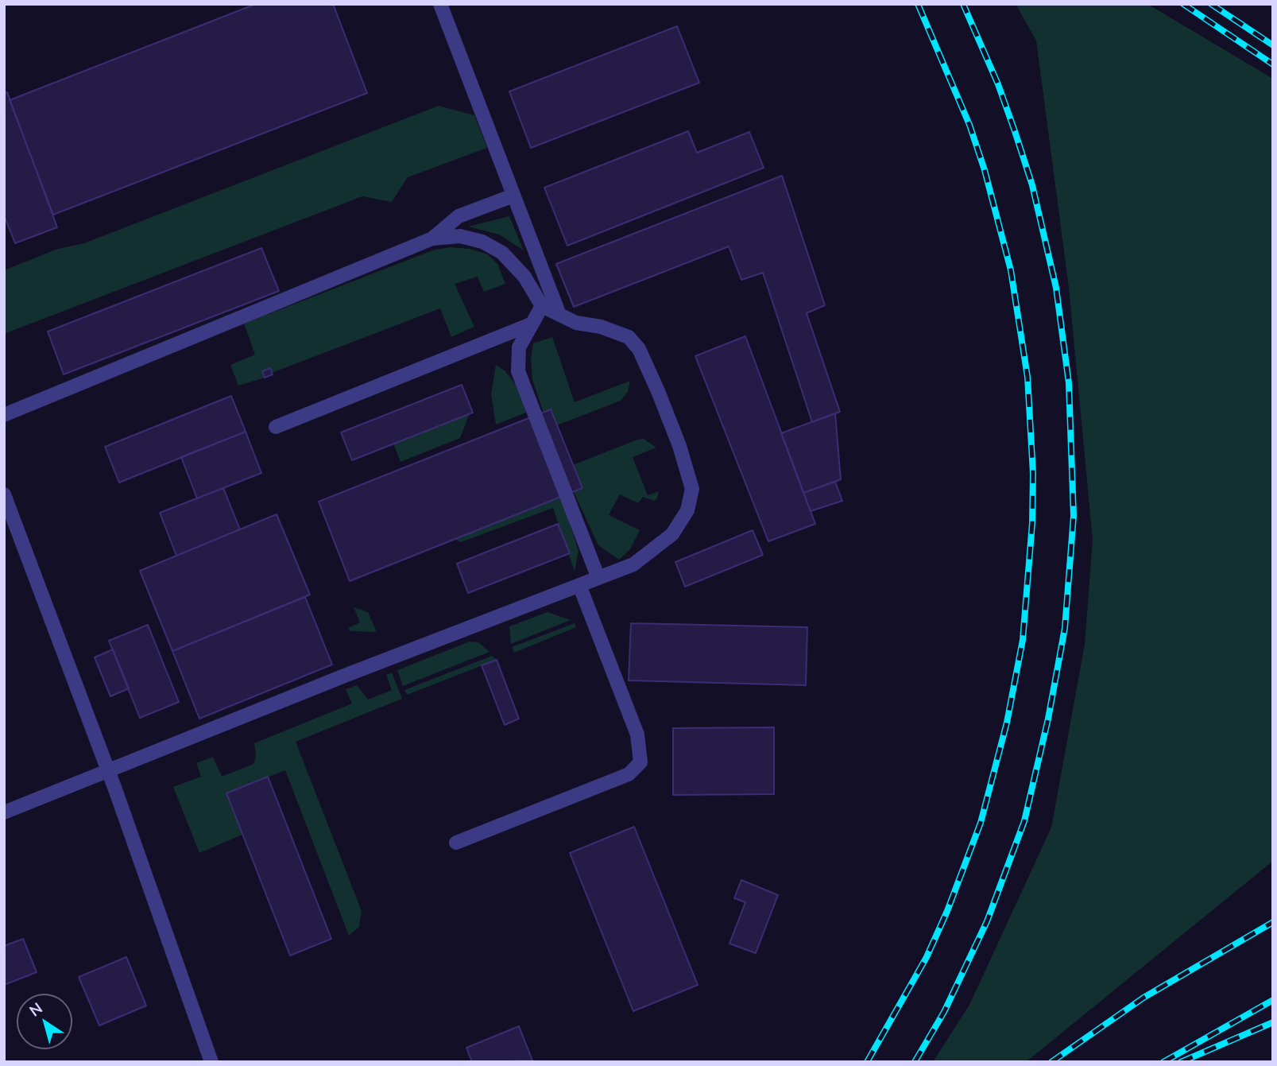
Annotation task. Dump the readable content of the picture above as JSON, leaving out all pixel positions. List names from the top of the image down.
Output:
{
  "north": "top left"
}
